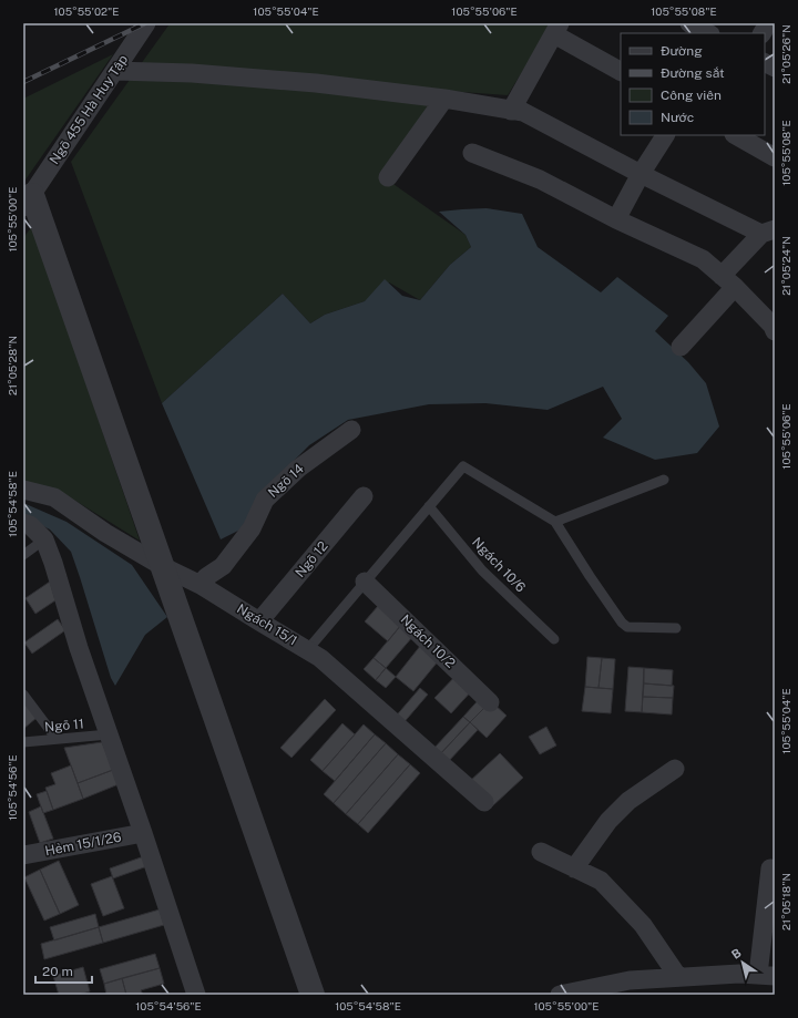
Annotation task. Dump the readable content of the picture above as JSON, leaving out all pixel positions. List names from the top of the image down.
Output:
{
  "streets": {
    "street": [
      "Ngõ 455 Hà Huy Tập",
      "Ngõ 14",
      "Ngõ 12",
      "Ngách 15/1",
      "Ngách 10/2",
      "Hẻm 15/1/26"
    ],
    "lane": ["Ngách 10/6", "Ngõ 11"]
  },
  "crossings": [
    ["Ngõ 14", "Ngách 15/1"],
    ["Ngõ 12", "Ngách 15/1"]
  ],
  "legend": [
    "Đường",
    "Đường sắt",
    "Công viên",
    "Nước"
  ],
  "scale_bar": "20 m",
  "north": "top left",
  "coordinates": [
    "105°55'02\"E",
    "105°55'04\"E",
    "105°55'06\"E",
    "105°55'08\"E",
    "21°05'26\"N",
    "105°55'00\"E",
    "21°05'24\"N",
    "21°05'28\"N",
    "105°54'58\"E",
    "105°54'56\"E",
    "21°05'18\"N"
  ]
}
